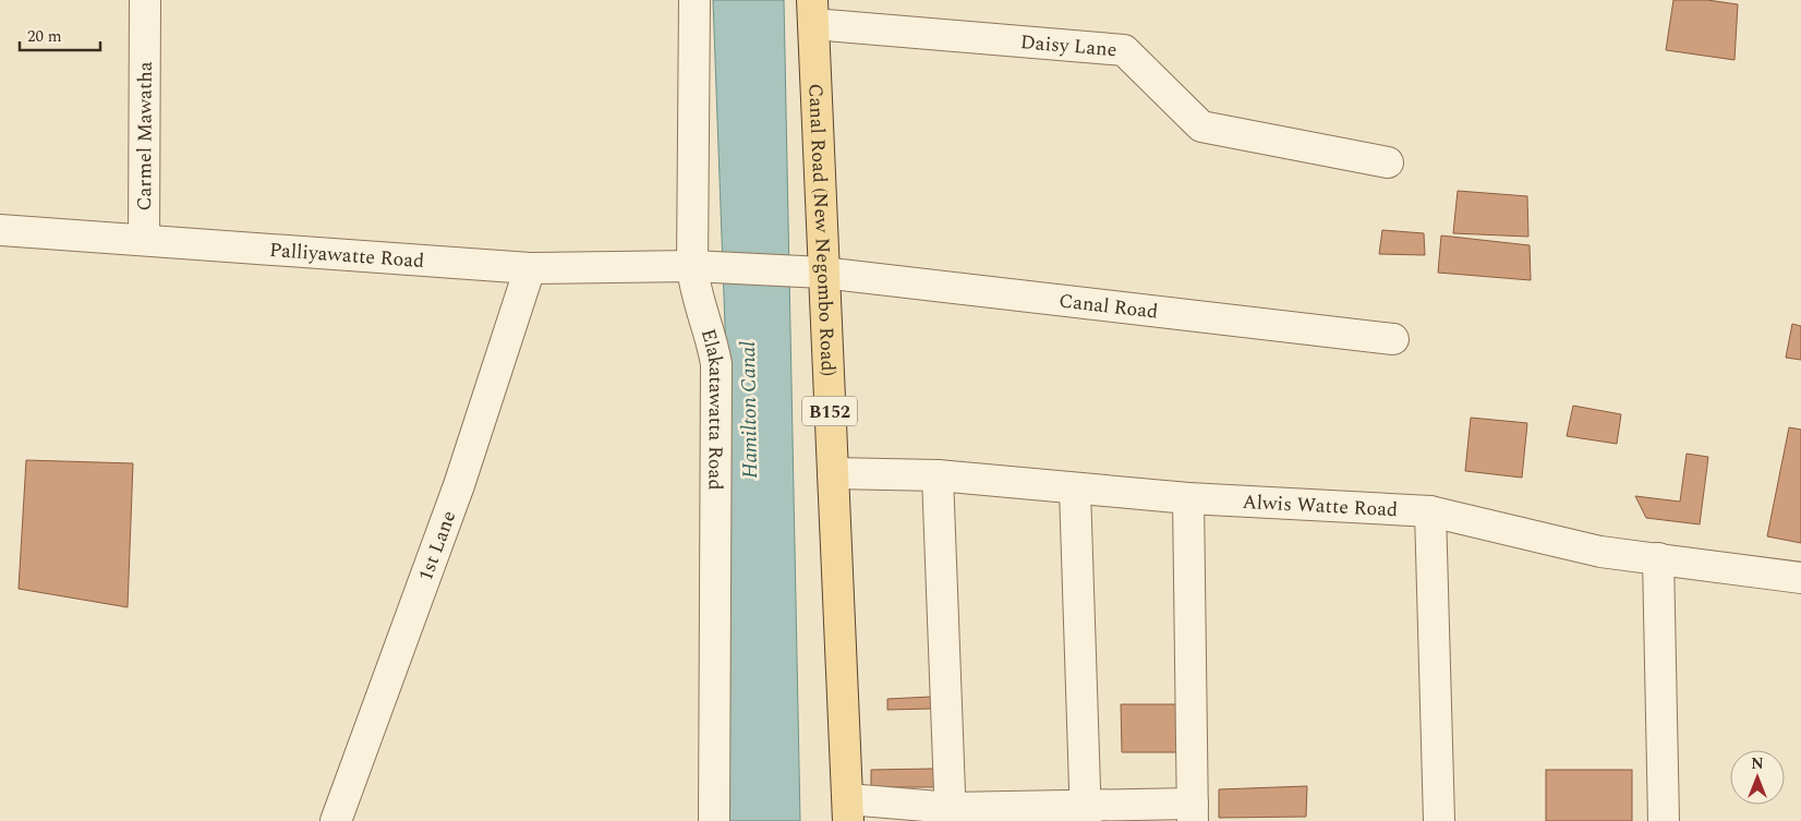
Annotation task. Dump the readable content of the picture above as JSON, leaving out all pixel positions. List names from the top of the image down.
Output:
{
  "streets": {
    "main road": ["Canal Road (New Negombo Road)", "B152"],
    "street": [
      "Daisy Lane",
      "Carmel Mawatha",
      "Palliyawatte Road",
      "Canal Road",
      "Elakatawatta Road",
      "Alwis Watte Road",
      "1st Lane"
    ]
  },
  "crossings": [
    ["Daisy Lane", "Canal Road (New Negombo Road)"],
    ["Carmel Mawatha", "Palliyawatte Road"],
    ["Canal Road (New Negombo Road)", "Canal Road"],
    ["Canal Road (New Negombo Road)", "Alwis Watte Road"],
    ["Palliyawatte Road", "Canal Road"],
    ["Palliyawatte Road", "Elakatawatta Road"],
    ["Palliyawatte Road", "1st Lane"],
    ["Canal Road", "Elakatawatta Road"]
  ],
  "water": ["Hamilton Canal"],
  "scale_bar": "20 m",
  "north": "top"
}
